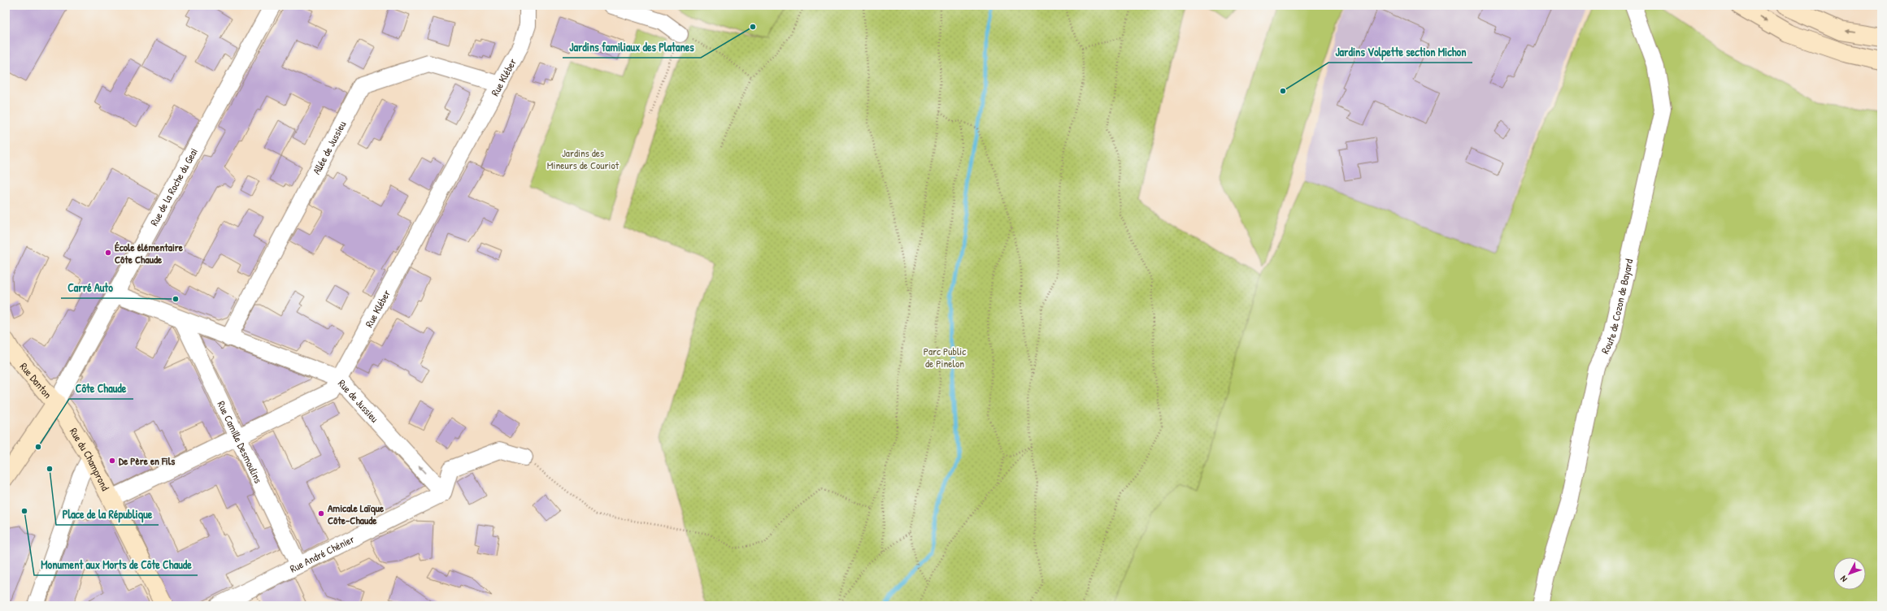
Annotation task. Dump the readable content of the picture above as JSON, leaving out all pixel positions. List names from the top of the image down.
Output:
{
  "streets": {
    "street": [
      "Rue Kléber",
      "Allée de Jussieu",
      "Rue de la Roche du Geai",
      "Route de Cozon de Bayard",
      "Rue Danton",
      "Rue de Jussieu",
      "Rue Camille Desmoulins",
      "Rue du Champrond",
      "Rue André Chénier"
    ]
  },
  "crossings": [
    ["Rue Kléber", "Allée de Jussieu"],
    ["Rue Kléber", "Rue de Jussieu"],
    ["Rue Kléber", "Rue Camille Desmoulins"],
    ["Rue Kléber", "Rue du Champrond"],
    ["Allée de Jussieu", "Rue de Jussieu"],
    ["Rue de la Roche du Geai", "Rue Danton"],
    ["Rue de la Roche du Geai", "Rue de Jussieu"],
    ["Rue de la Roche du Geai", "Rue du Champrond"],
    ["Rue Danton", "Rue du Champrond"],
    ["Rue de Jussieu", "Rue Camille Desmoulins"],
    ["Rue de Jussieu", "Rue André Chénier"],
    ["Rue Camille Desmoulins", "Rue André Chénier"]
  ],
  "one_way": ["Rue de Jussieu"],
  "parks": ["Jardins des Mineurs de Couriot", "Parc Public de Pinelon"],
  "places": [
    "Jardins familiaux des Platanes",
    "Jardins Volpette section Michon",
    "École élémentaire Côte Chaude",
    "Carré Auto",
    "Côte Chaude",
    "De Père en Fils",
    "Place de la République",
    "Monument aux Morts de Côte Chaude",
    "Amicale Laïque Côte-Chaude"
  ],
  "north": "bottom left"
}
